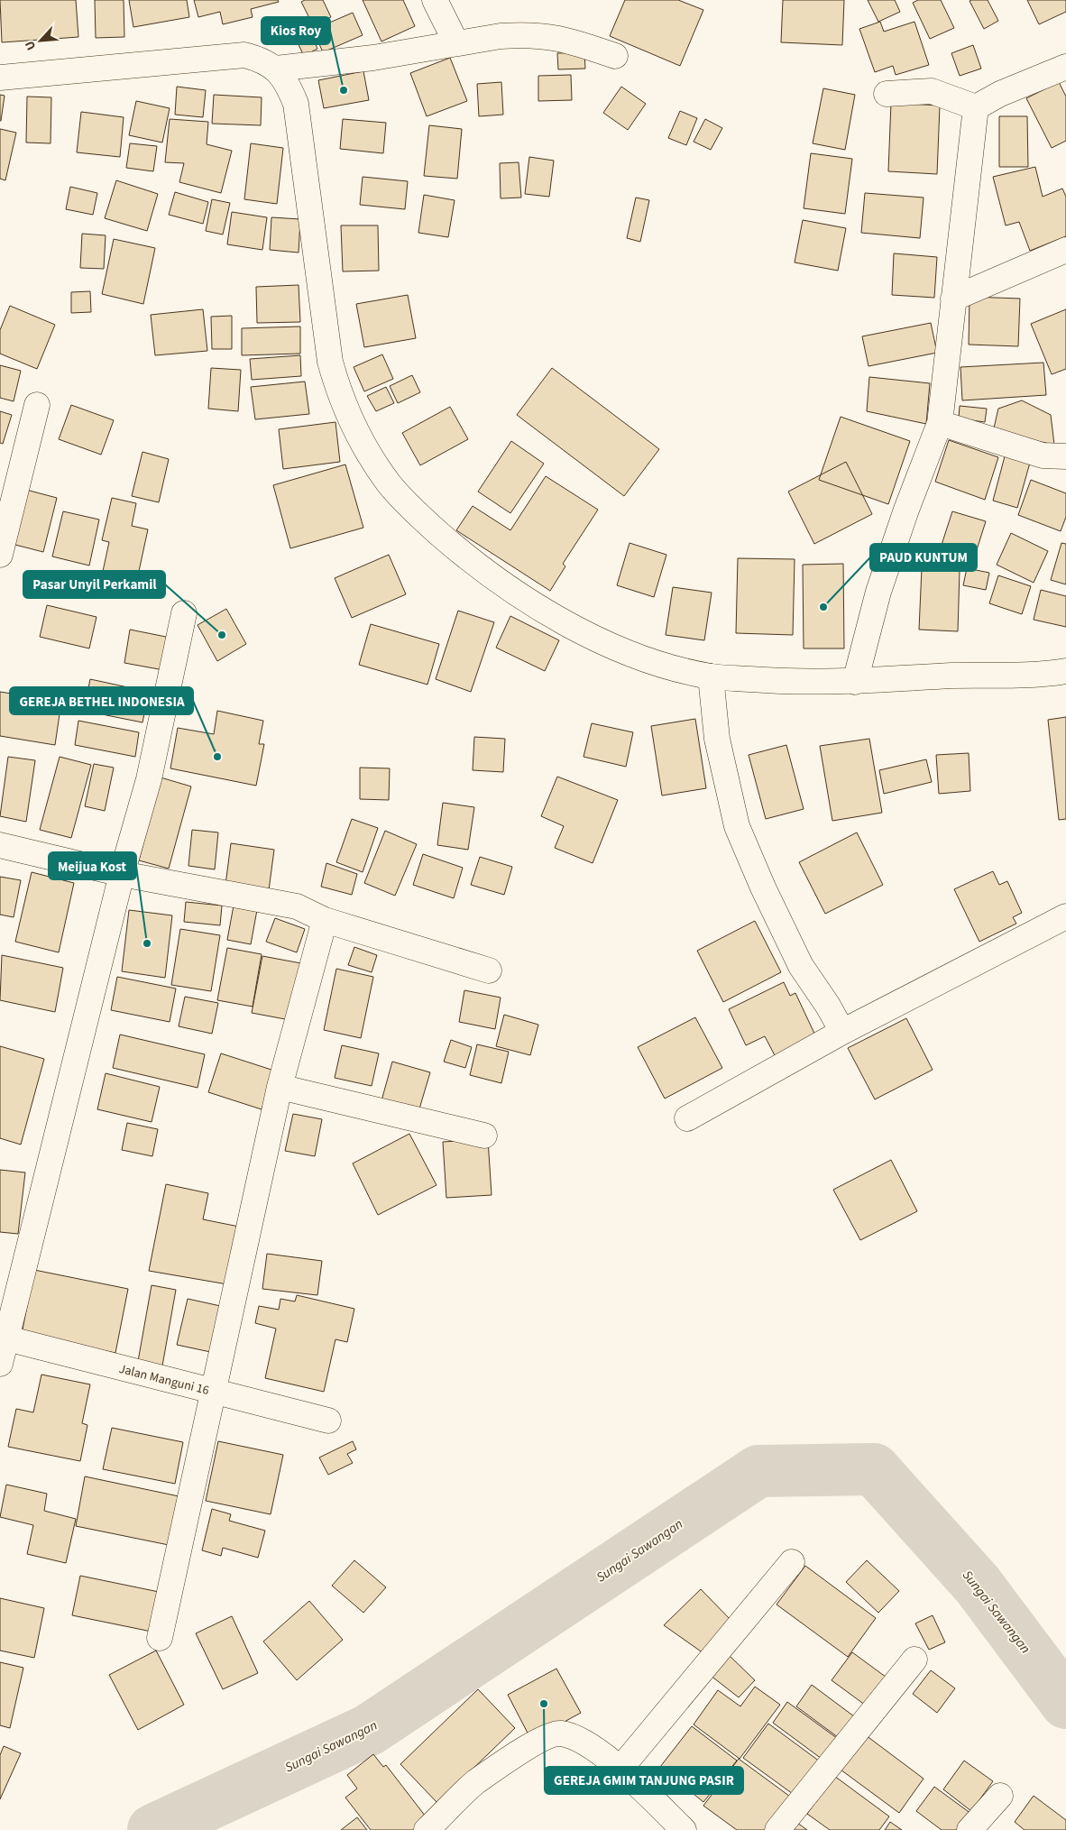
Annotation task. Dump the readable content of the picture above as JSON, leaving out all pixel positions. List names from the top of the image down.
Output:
{
  "streets": {
    "street": ["Jalan Manguni 16"]
  },
  "water": ["Sungai Sawangan"],
  "places": [
    "Kios Roy",
    "PAUD KUNTUM",
    "Pasar Unyil Perkamil",
    "GEREJA BETHEL INDONESIA",
    "Meijua Kost",
    "GEREJA GMIM TANJUNG PASIR"
  ],
  "north": "bottom left"
}
